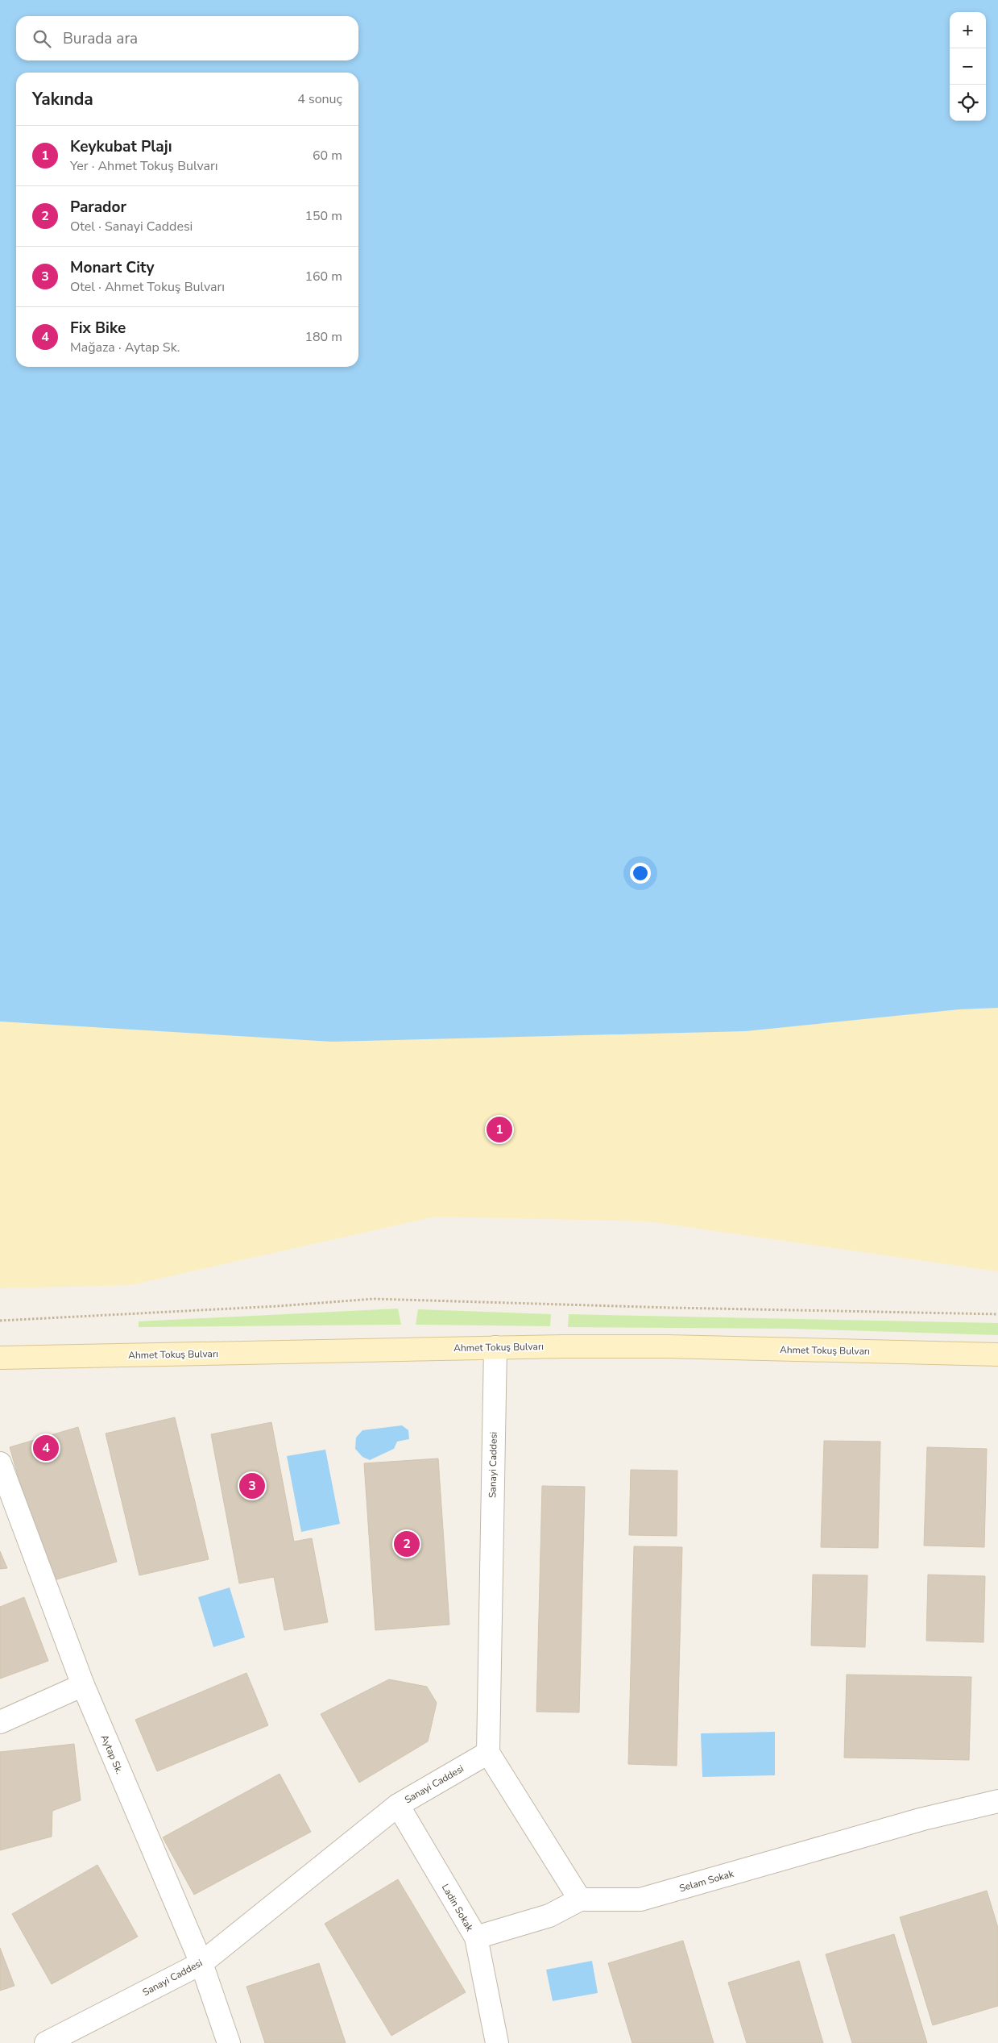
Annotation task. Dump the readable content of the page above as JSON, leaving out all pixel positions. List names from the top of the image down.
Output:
{
  "streets": {
    "main road": ["Ahmet Tokuş Bulvarı"],
    "street": [
      "Sanayi Caddesi",
      "Aytap Sk.",
      "Selam Sokak",
      "Ladin Sokak"
    ]
  },
  "crossings": [
    ["Ahmet Tokuş Bulvarı", "Sanayi Caddesi"],
    ["Sanayi Caddesi", "Aytap Sk."],
    ["Sanayi Caddesi", "Ladin Sokak"]
  ],
  "page": {
    "map_buttons": ["+", "−"],
    "search": "Burada ara",
    "heading": ["Yakında", "4 sonuç"],
    "list": [
      {
        "mark": "1",
        "name": "Keykubat Plajı",
        "note": "Yer · Ahmet Tokuş Bulvarı",
        "value": "60 m"
      },
      {
        "mark": "2",
        "name": "Parador",
        "note": "Otel · Sanayi Caddesi",
        "value": "150 m"
      },
      {
        "mark": "3",
        "name": "Monart City",
        "note": "Otel · Ahmet Tokuş Bulvarı",
        "value": "160 m"
      },
      {
        "mark": "4",
        "name": "Fix Bike",
        "note": "Mağaza · Aytap Sk.",
        "value": "180 m"
      }
    ],
    "pins": [
      "1",
      "4",
      "3",
      "2"
    ]
  }
}
